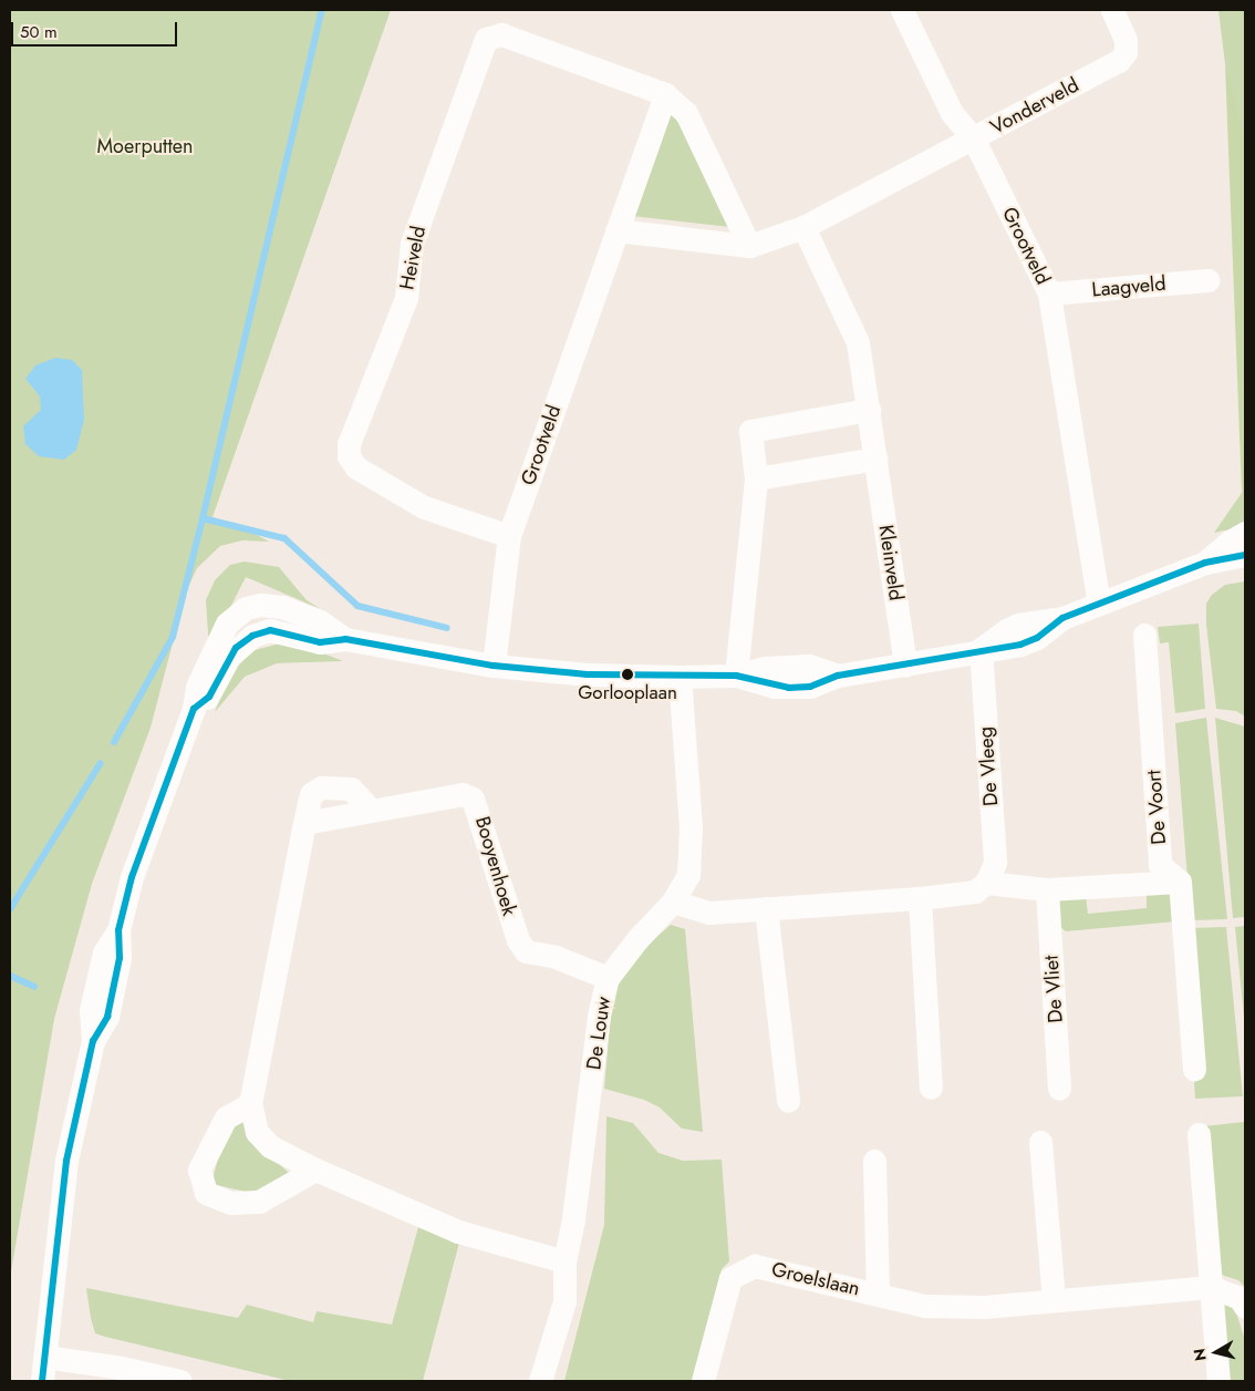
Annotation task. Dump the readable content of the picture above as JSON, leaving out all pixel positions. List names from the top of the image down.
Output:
{
  "streets": {
    "street": [
      "Vonderveld",
      "Grootveld",
      "Heiveld",
      "Laagveld",
      "Kleinveld",
      "De Vleeg",
      "De Voort",
      "Booyenhoek",
      "De Vliet",
      "De Louw",
      "Groelslaan"
    ]
  },
  "crossings": [
    ["Vonderveld", "Grootveld"],
    ["Grootveld", "Heiveld"],
    ["Grootveld", "Laagveld"],
    ["Booyenhoek", "De Louw"]
  ],
  "parks": ["Moerputten"],
  "places": ["Gorlooplaan"],
  "scale_bar": "50 m",
  "north": "left"
}
